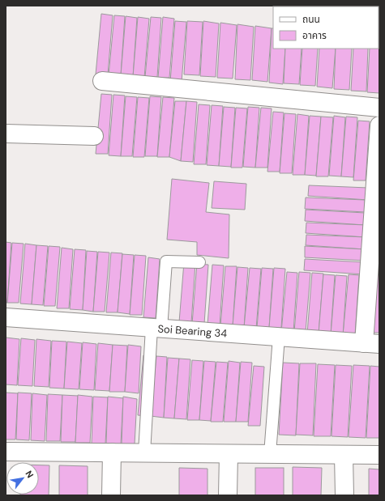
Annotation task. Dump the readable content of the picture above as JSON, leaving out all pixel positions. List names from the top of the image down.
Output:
{
  "streets": {
    "street": ["Soi Bearing 34"]
  },
  "legend": ["ถนน", "อาคาร"],
  "north": "top right"
}
